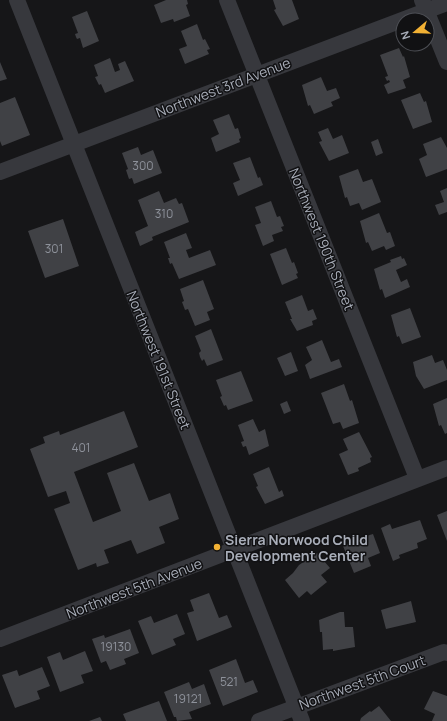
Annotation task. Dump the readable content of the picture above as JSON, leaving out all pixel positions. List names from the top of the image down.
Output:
{
  "streets": {
    "street": [
      "Northwest 3rd Avenue",
      "Northwest 190th Street",
      "Northwest 191st Street",
      "Northwest 5th Avenue",
      "Northwest 5th Court"
    ]
  },
  "crossings": [
    ["Northwest 3rd Avenue", "Northwest 190th Street"],
    ["Northwest 3rd Avenue", "Northwest 191st Street"],
    ["Northwest 190th Street", "Northwest 5th Avenue"],
    ["Northwest 191st Street", "Northwest 5th Avenue"],
    ["Northwest 191st Street", "Northwest 5th Court"]
  ],
  "places": ["Sierra Norwood Child Development Center"],
  "house_numbers": [
    "300",
    "310",
    "301",
    "401",
    "19130",
    "521",
    "19121"
  ],
  "north": "left"
}
